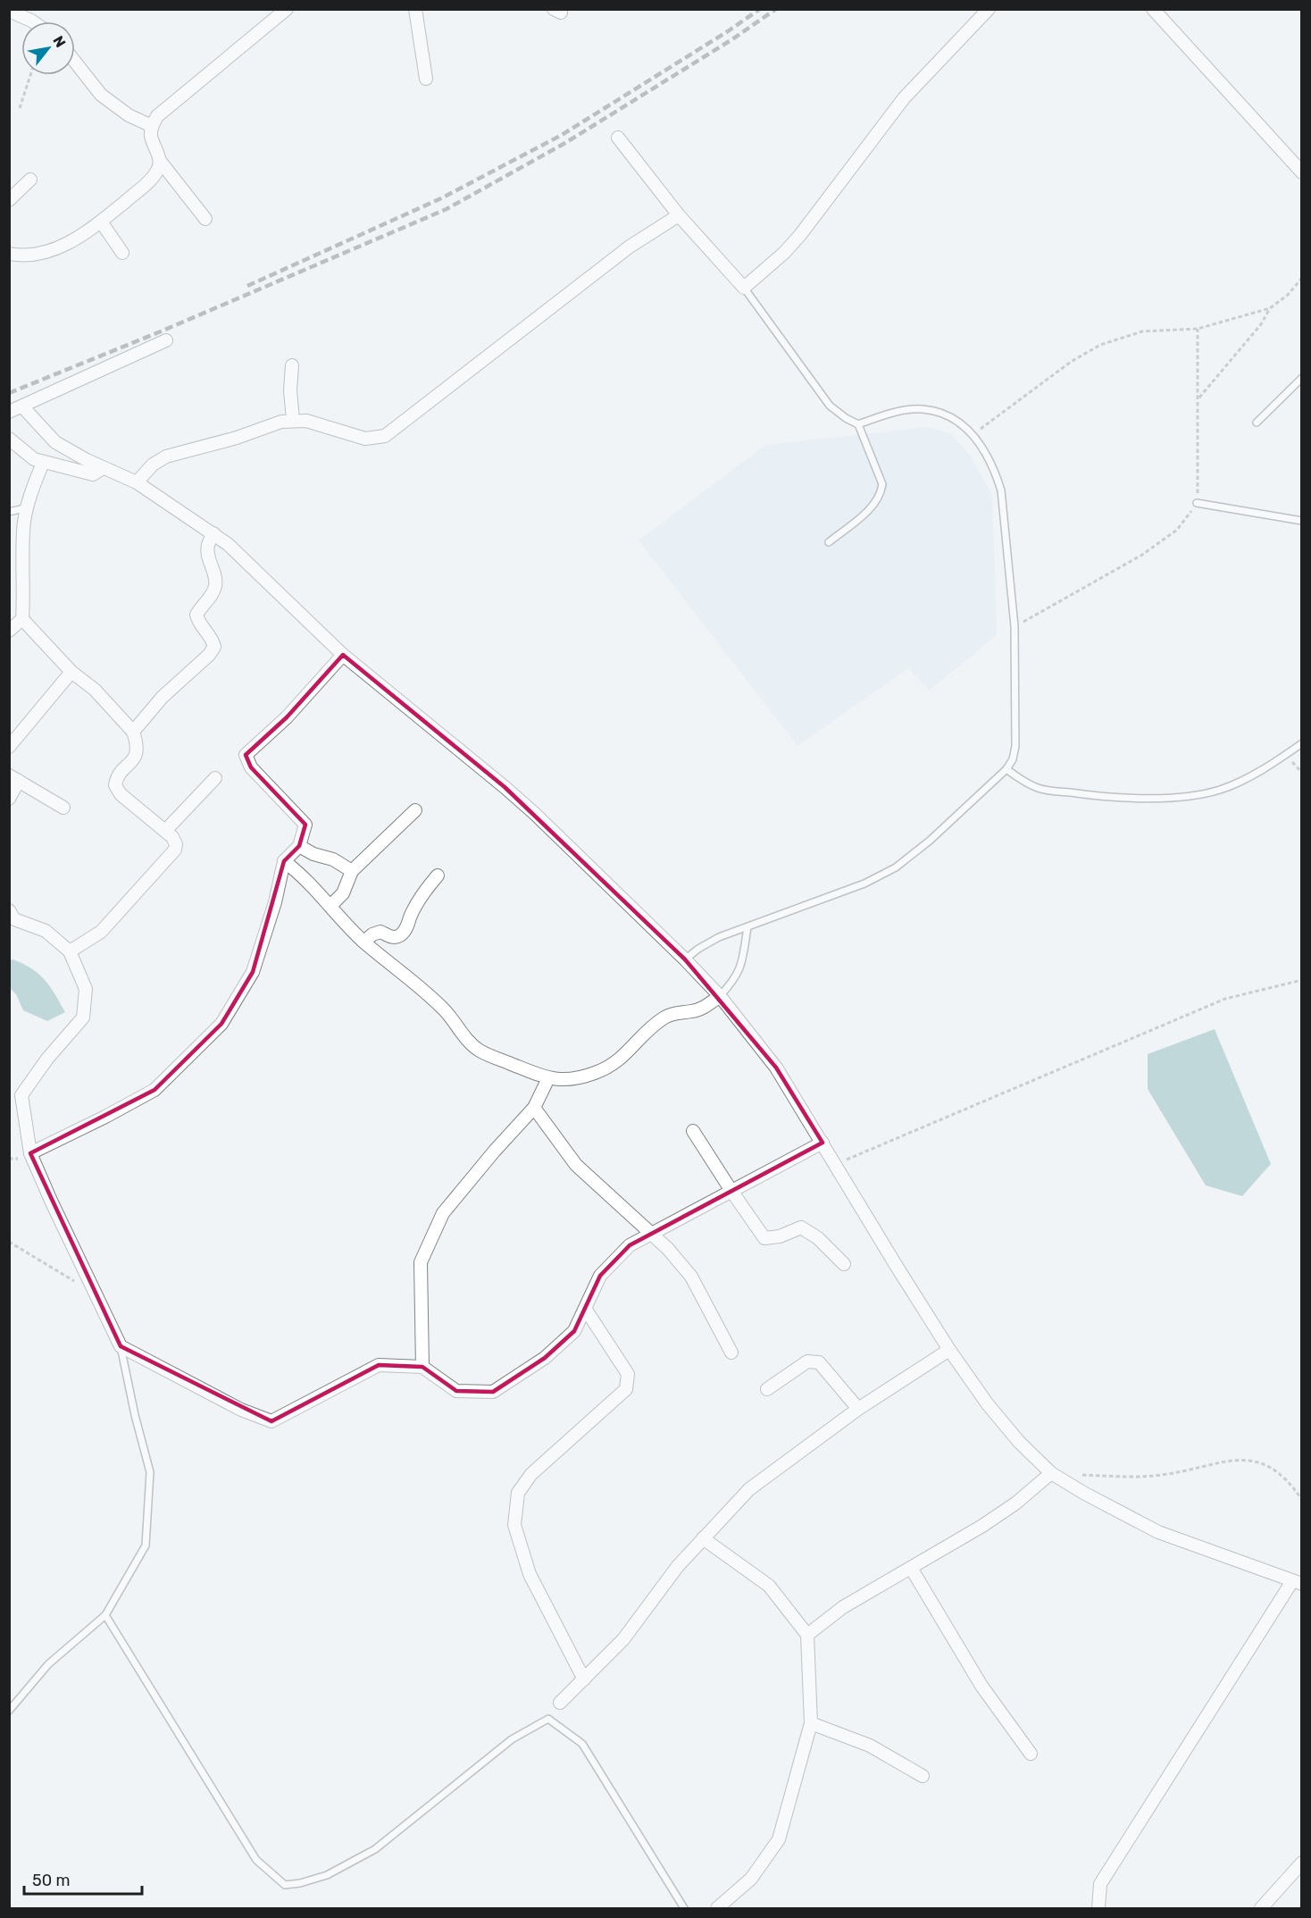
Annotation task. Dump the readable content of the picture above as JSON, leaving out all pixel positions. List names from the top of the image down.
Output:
{
  "scale_bar": "50 m",
  "north": "top right"
}
